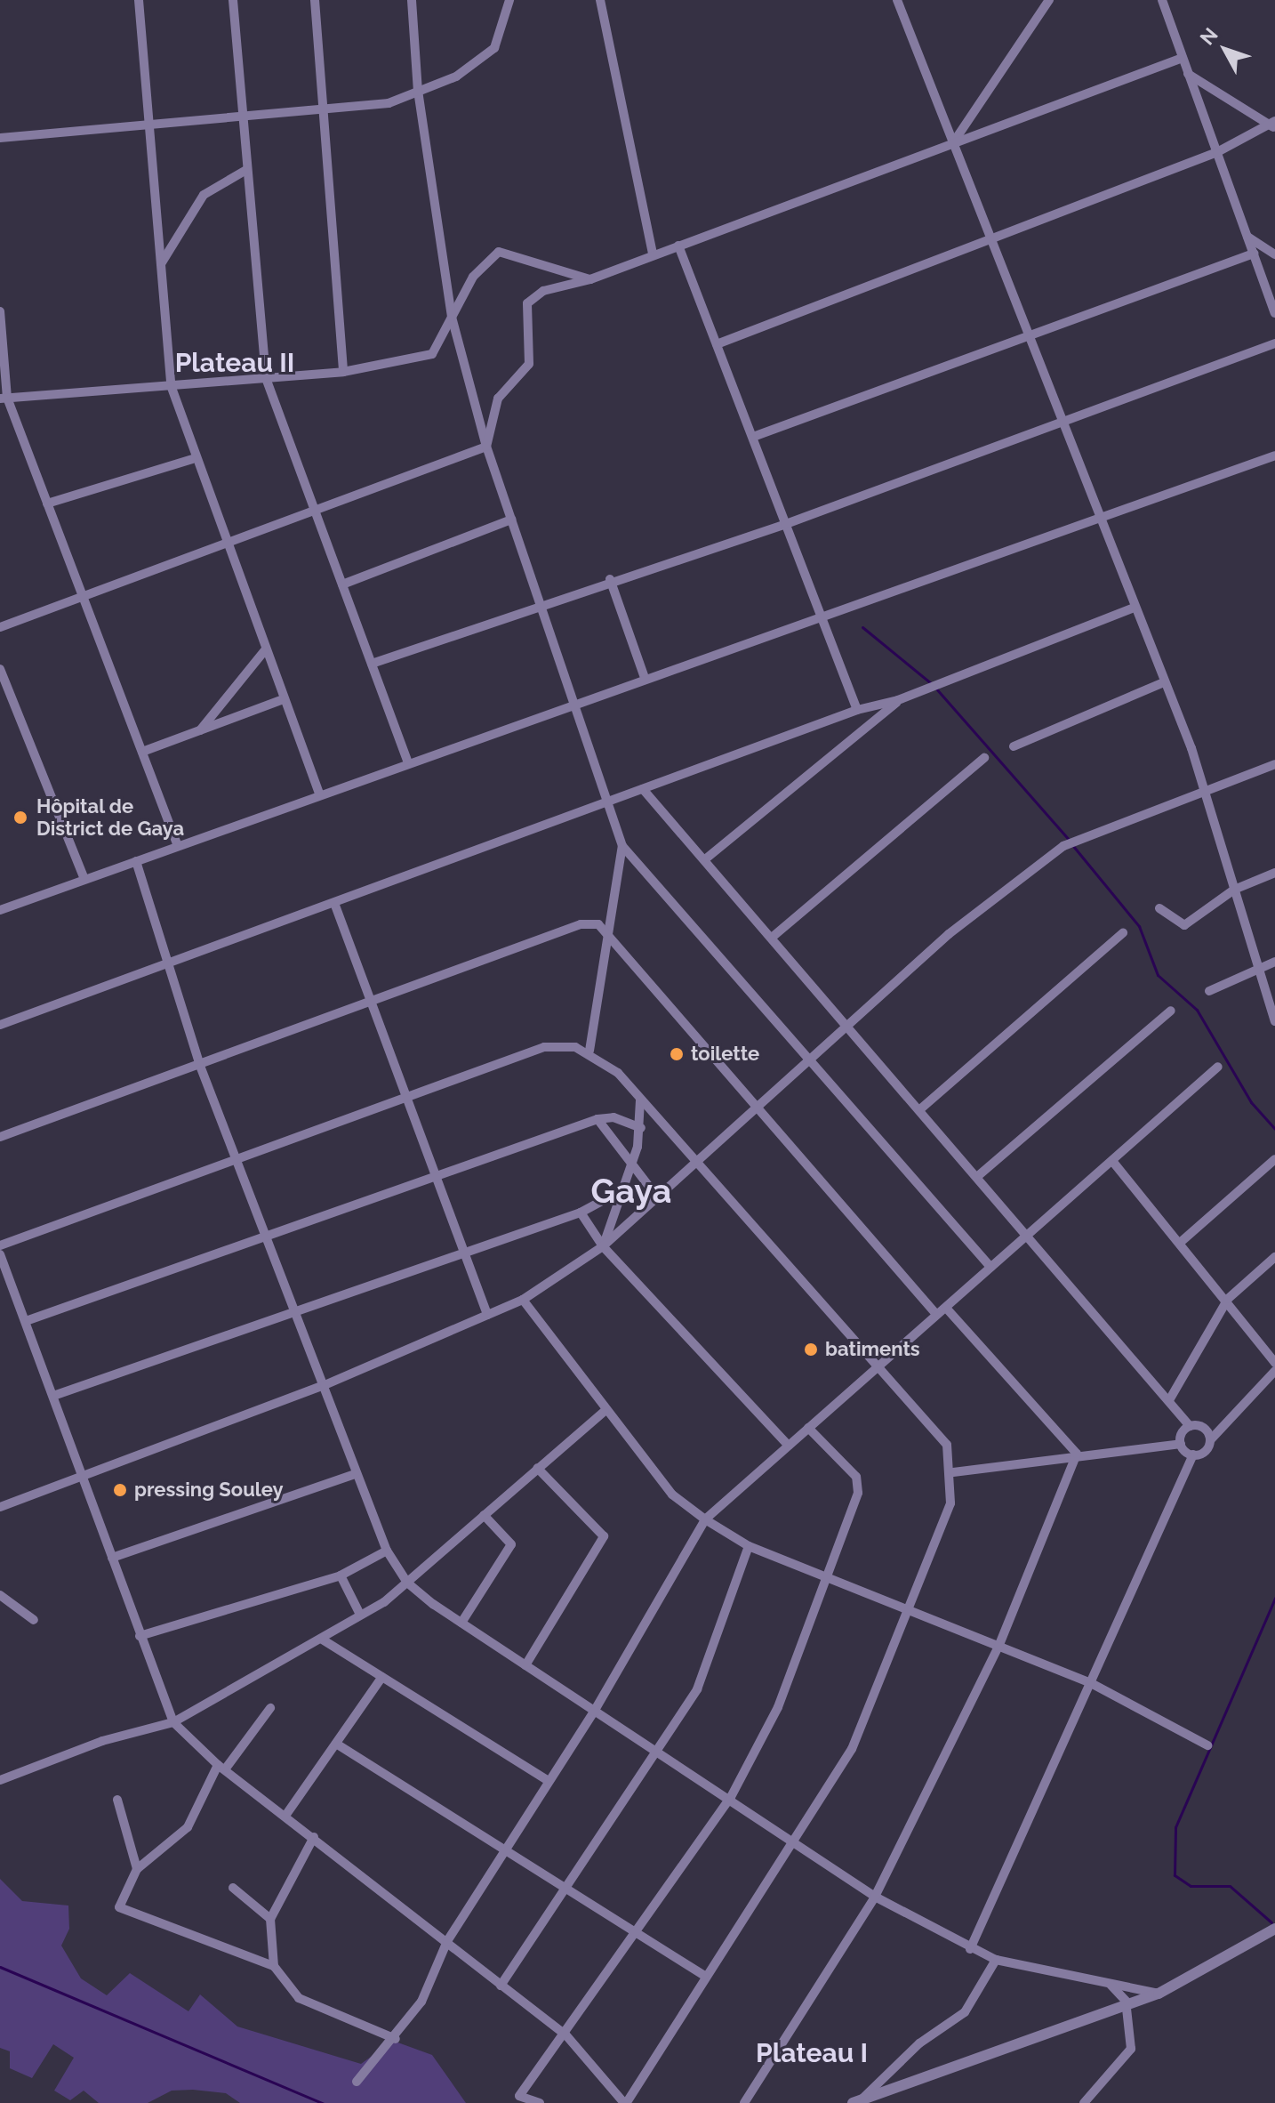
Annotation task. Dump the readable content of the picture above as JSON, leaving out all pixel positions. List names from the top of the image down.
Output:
{
  "districts": ["Plateau II", "Gaya", "Plateau I"],
  "places": [
    "Hôpital de District de Gaya",
    "toilette",
    "batiments",
    "pressing Souley"
  ],
  "north": "top left"
}
